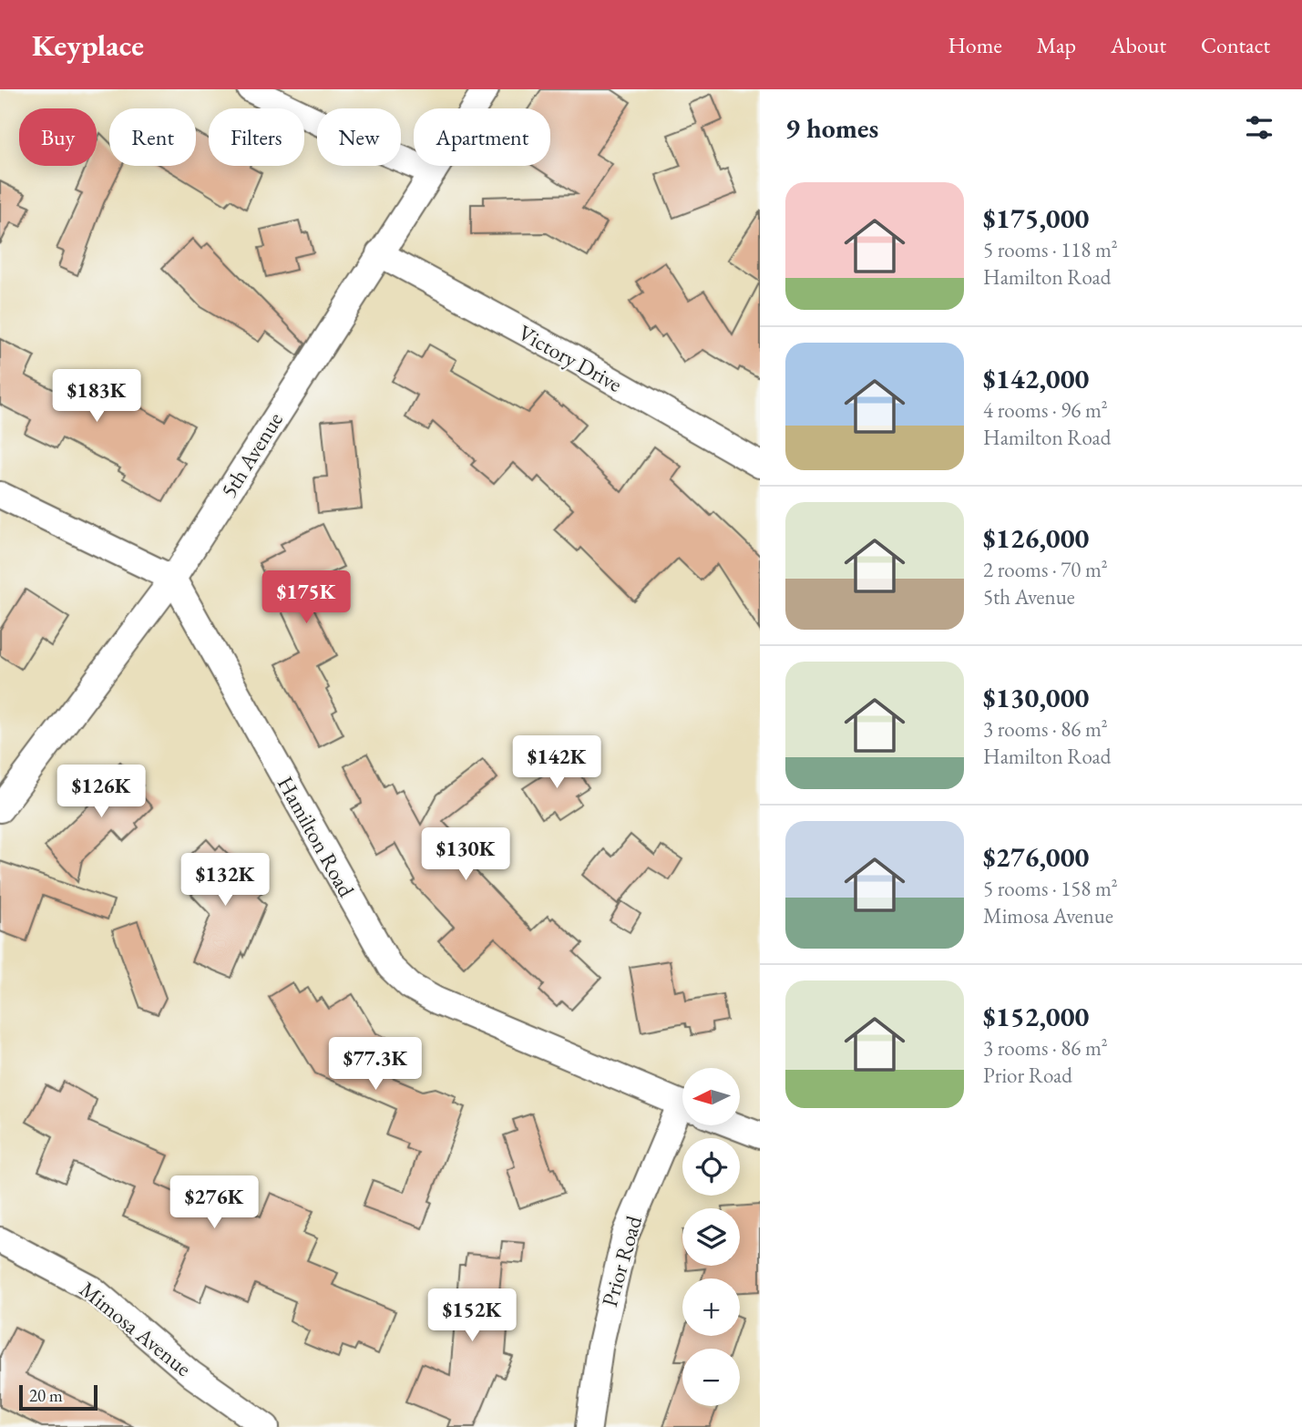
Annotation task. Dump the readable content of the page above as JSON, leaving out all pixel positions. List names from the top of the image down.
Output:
{
  "streets": {
    "street": [
      "Victory Drive",
      "5th Avenue",
      "Hamilton Road",
      "Prior Road",
      "Mimosa Avenue"
    ]
  },
  "crossings": [
    ["Victory Drive", "5th Avenue"],
    ["5th Avenue", "Hamilton Road"]
  ],
  "scale_bar": "20 m",
  "north": "left",
  "page": {
    "header": "Keyplace",
    "nav": [
      "Home",
      "Map",
      "About",
      "Contact"
    ],
    "heading": "9 homes",
    "chip": [
      "Buy",
      "Rent",
      "Filters",
      "New",
      "Apartment"
    ],
    "list": [
      {
        "name": "$175,000",
        "note": "5 rooms · 118 m² · Hamilton Road"
      },
      {
        "name": "$142,000",
        "note": "4 rooms · 96 m² · Hamilton Road"
      },
      {
        "name": "$126,000",
        "note": "2 rooms · 70 m² · 5th Avenue"
      },
      {
        "name": "$130,000",
        "note": "3 rooms · 86 m² · Hamilton Road"
      },
      {
        "name": "$276,000",
        "note": "5 rooms · 158 m² · Mimosa Avenue"
      },
      {
        "name": "$152,000",
        "note": "3 rooms · 86 m² · Prior Road"
      }
    ],
    "price": [
      "$183K",
      "$175K",
      "$142K",
      "$126K",
      "$130K",
      "$132K",
      "$77.3K",
      "$276K",
      "$152K"
    ],
    "map_buttons": ["+", "−"],
    "scale": "20 m"
  }
}
